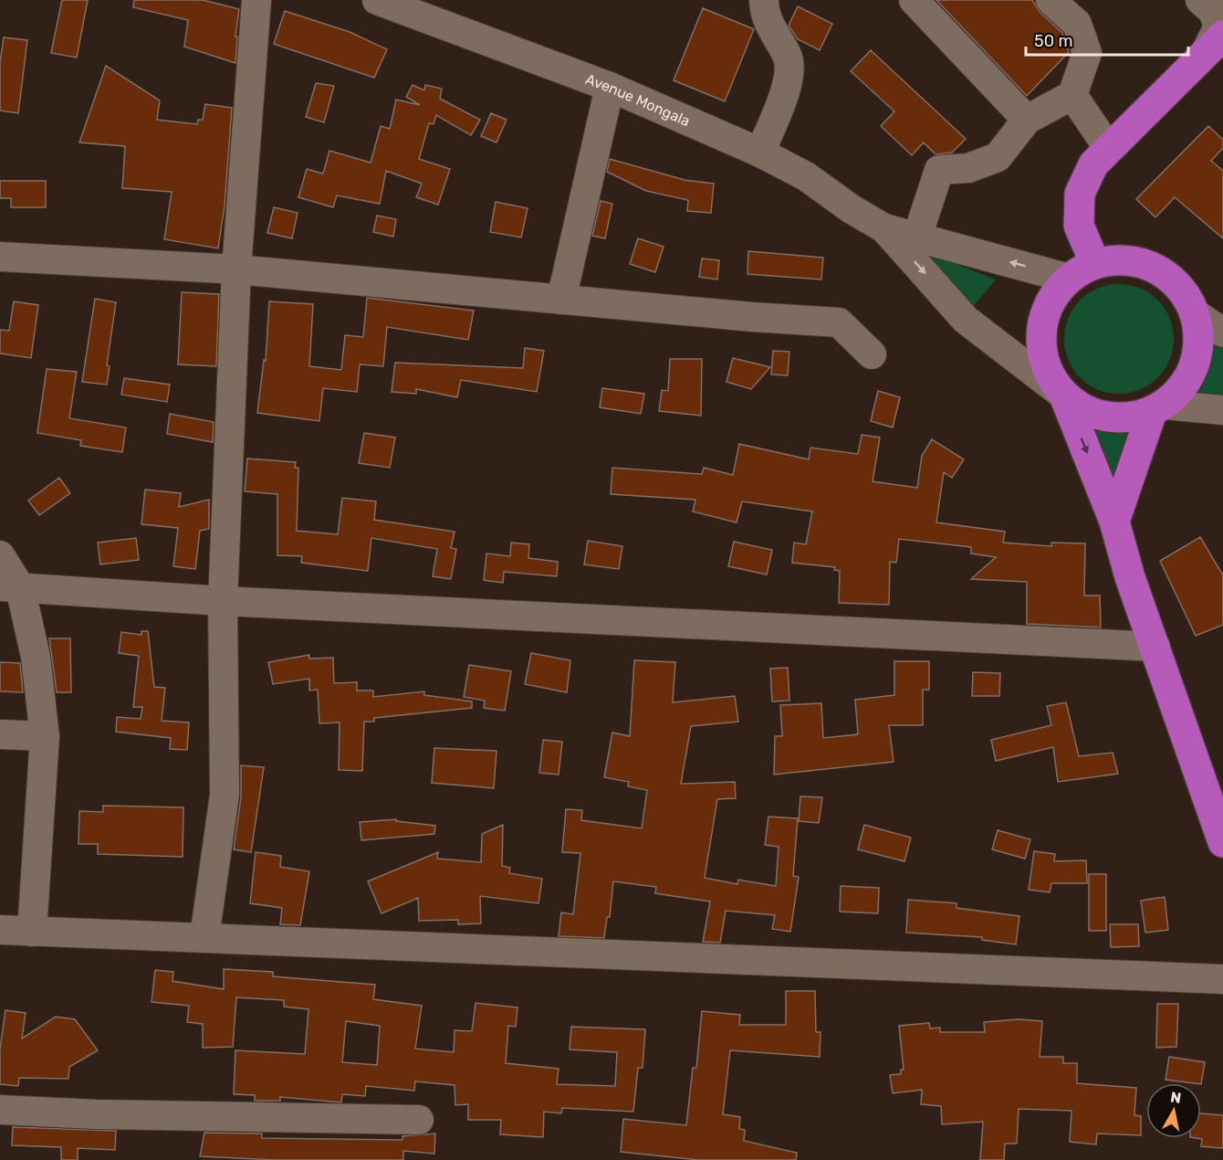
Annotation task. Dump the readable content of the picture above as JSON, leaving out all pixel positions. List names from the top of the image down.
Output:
{
  "streets": {
    "street": ["Avenue Mongala"]
  },
  "scale_bar": "50 m",
  "north": "top"
}
